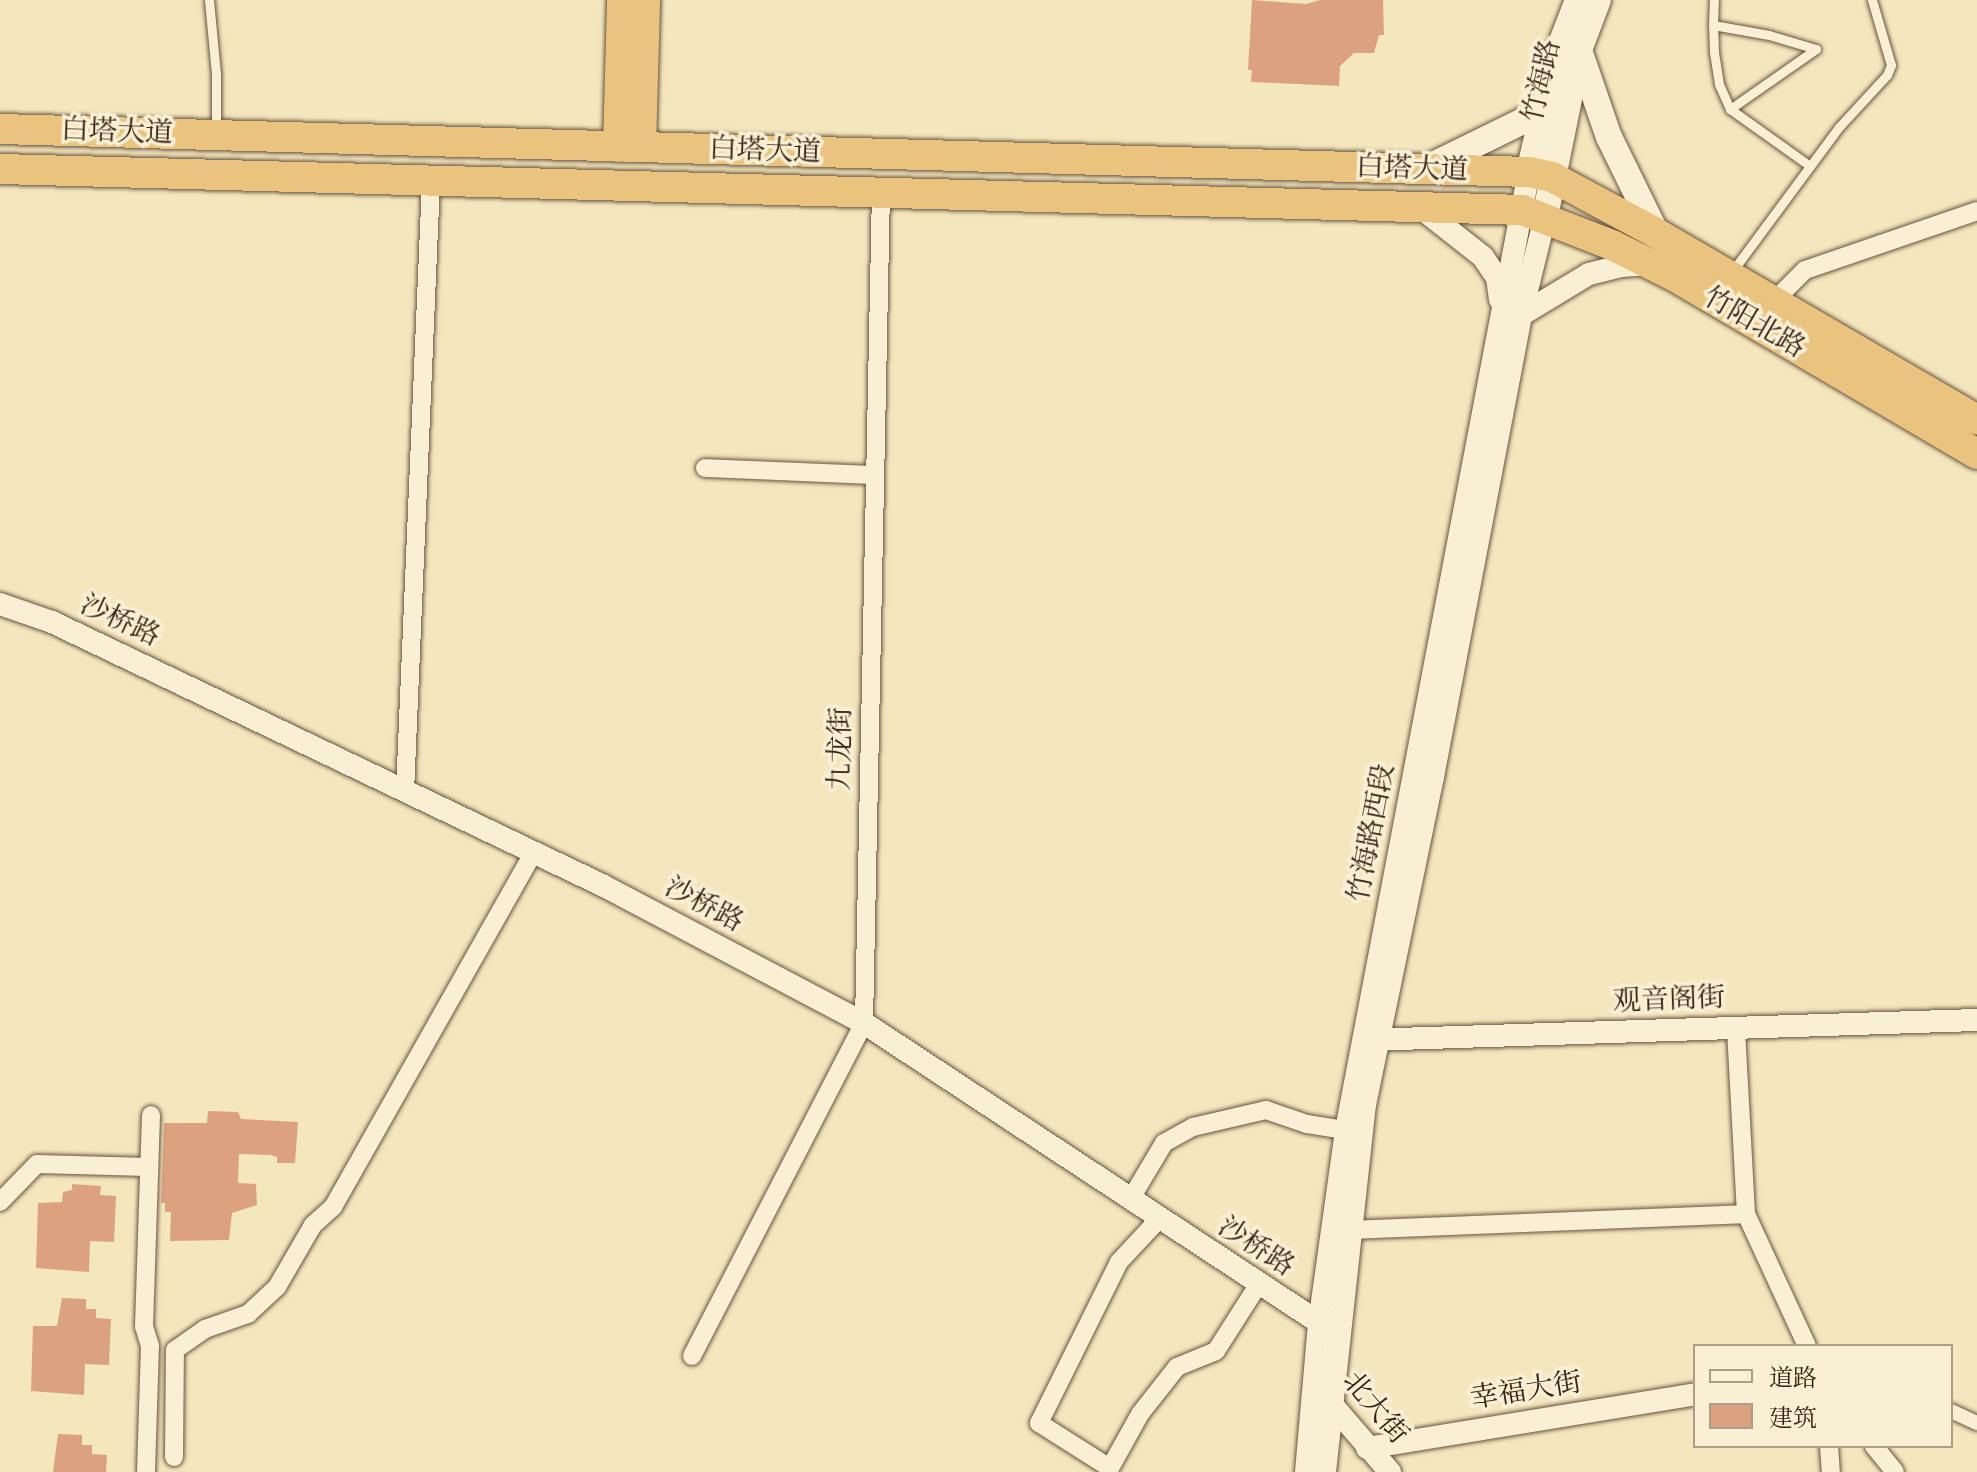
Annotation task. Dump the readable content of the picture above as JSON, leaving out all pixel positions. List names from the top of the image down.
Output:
{
  "streets": {
    "highway": ["白塔大道", "竹阳北路"],
    "main road": ["竹海路"],
    "street": [
      "沙桥路",
      "九龙街",
      "竹海路西段",
      "观音阁街",
      "幸福大街",
      "北大街"
    ]
  },
  "crossings": [
    ["竹海路", "白塔大道"],
    ["竹海路", "竹阳北路"],
    ["白塔大道", "竹阳北路"],
    ["白塔大道", "九龙街"],
    ["白塔大道", "竹海路西段"],
    ["竹阳北路", "竹海路西段"],
    ["沙桥路", "九龙街"],
    ["沙桥路", "竹海路西段"],
    ["竹海路西段", "观音阁街"],
    ["竹海路西段", "北大街"],
    ["幸福大街", "北大街"]
  ],
  "legend": ["道路", "建筑"]
}
